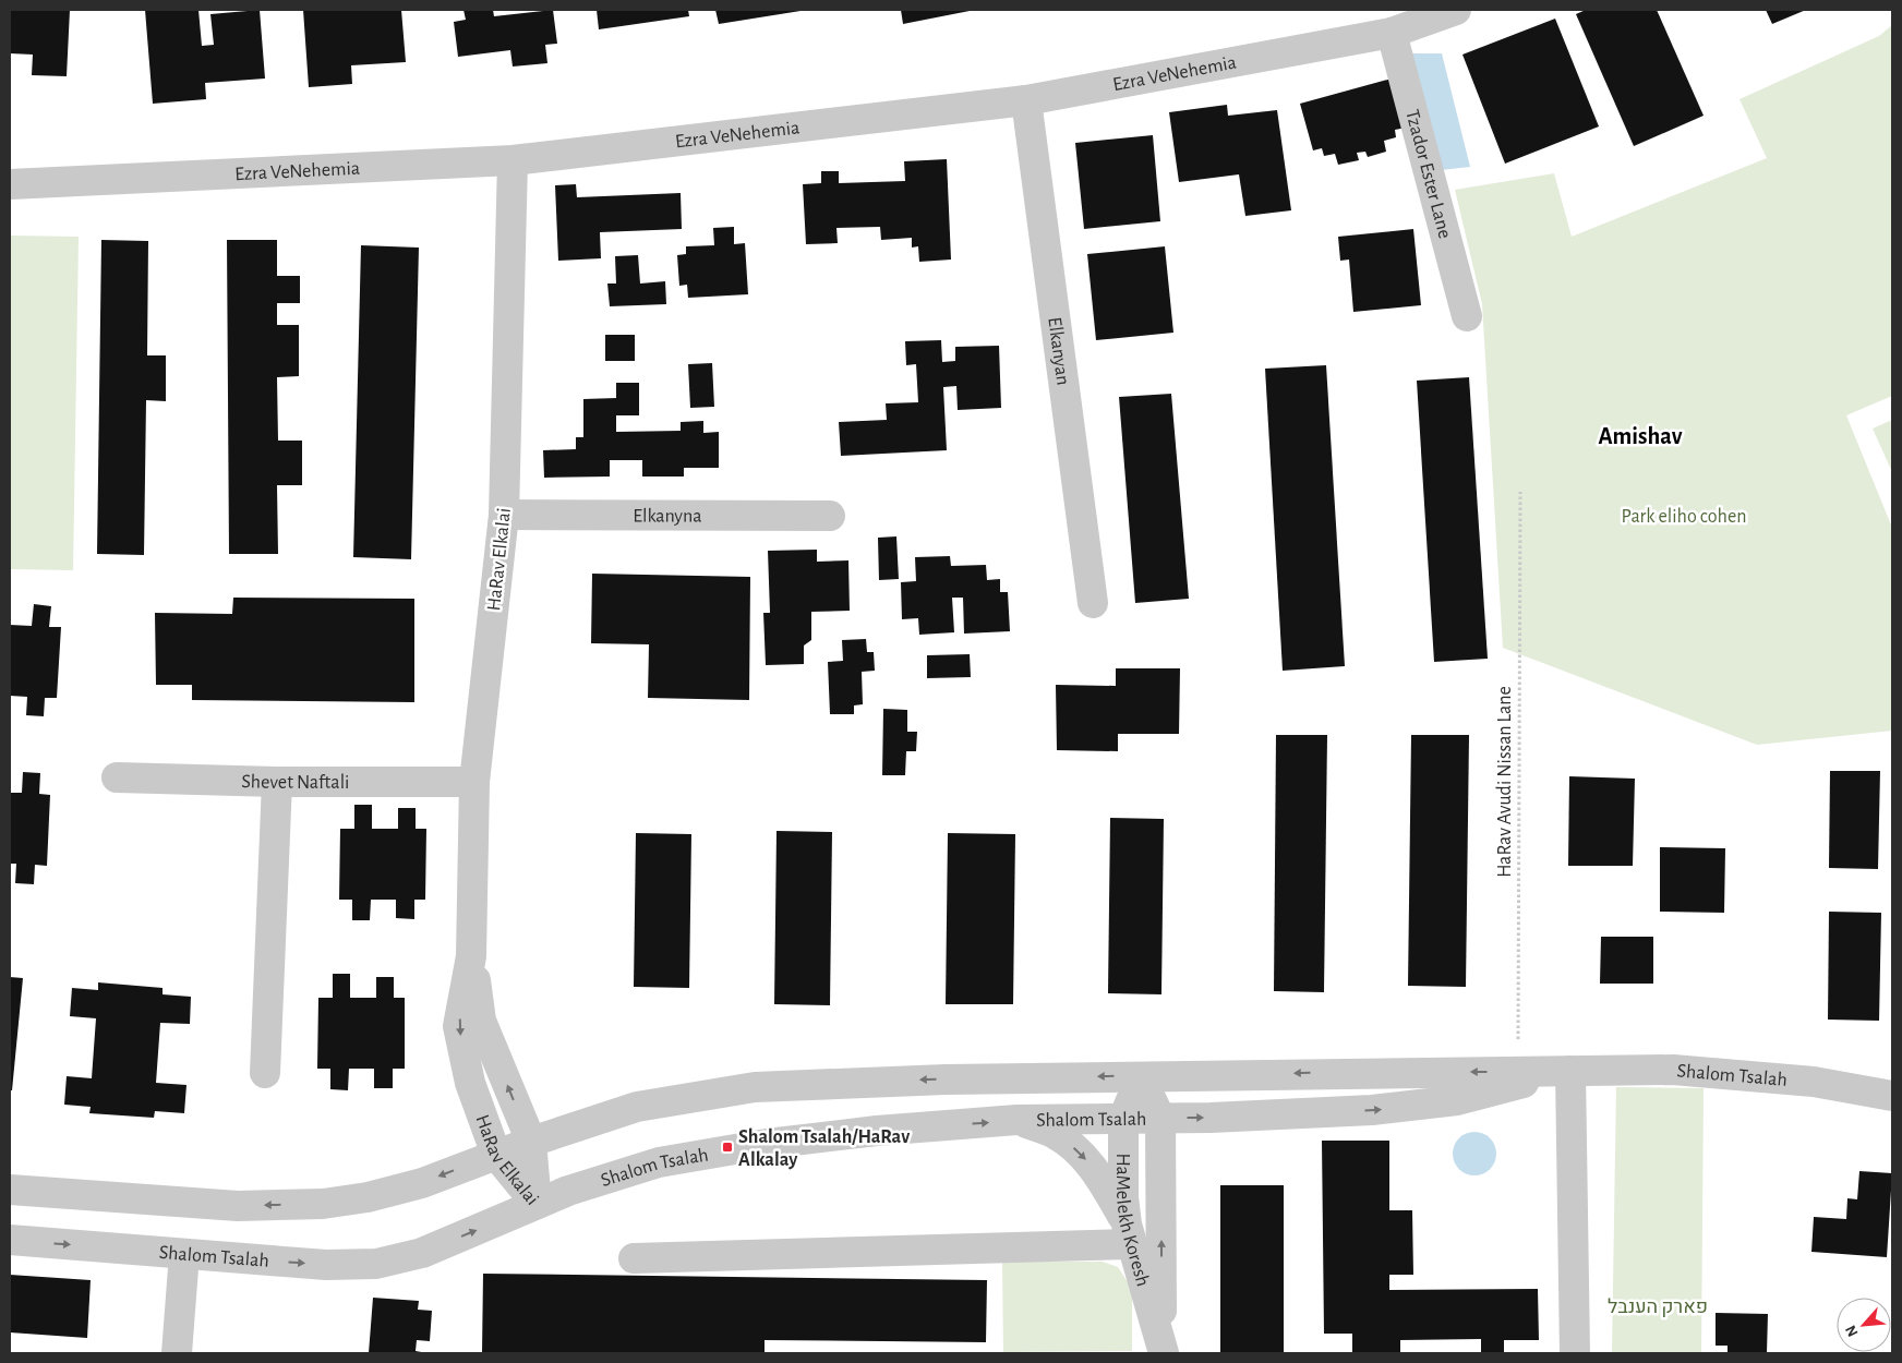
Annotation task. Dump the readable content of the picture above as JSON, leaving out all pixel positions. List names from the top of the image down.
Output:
{
  "streets": {
    "street": [
      "Ezra VeNehemia",
      "Tzador Ester Lane",
      "Elkanyan",
      "Elkanyna",
      "HaRav Elkalai",
      "Shevet Naftali",
      "Shalom Tsalah",
      "HaMelekh Koresh"
    ],
    "path": ["HaRav Avudi Nissan Lane"]
  },
  "crossings": [
    ["Ezra VeNehemia", "Tzador Ester Lane"],
    ["Ezra VeNehemia", "Elkanyan"],
    ["Ezra VeNehemia", "HaRav Elkalai"],
    ["Elkanyna", "HaRav Elkalai"],
    ["HaRav Elkalai", "Shevet Naftali"],
    ["HaRav Elkalai", "Shalom Tsalah"],
    ["HaRav Avudi Nissan Lane", "Shalom Tsalah"],
    ["Shalom Tsalah", "HaMelekh Koresh"]
  ],
  "districts": ["Amishav"],
  "parks": ["Park eliho cohen", "פארק הענבל"],
  "places": {
    "transit": ["Shalom Tsalah/HaRav Alkalay"]
  },
  "north": "bottom left"
}
